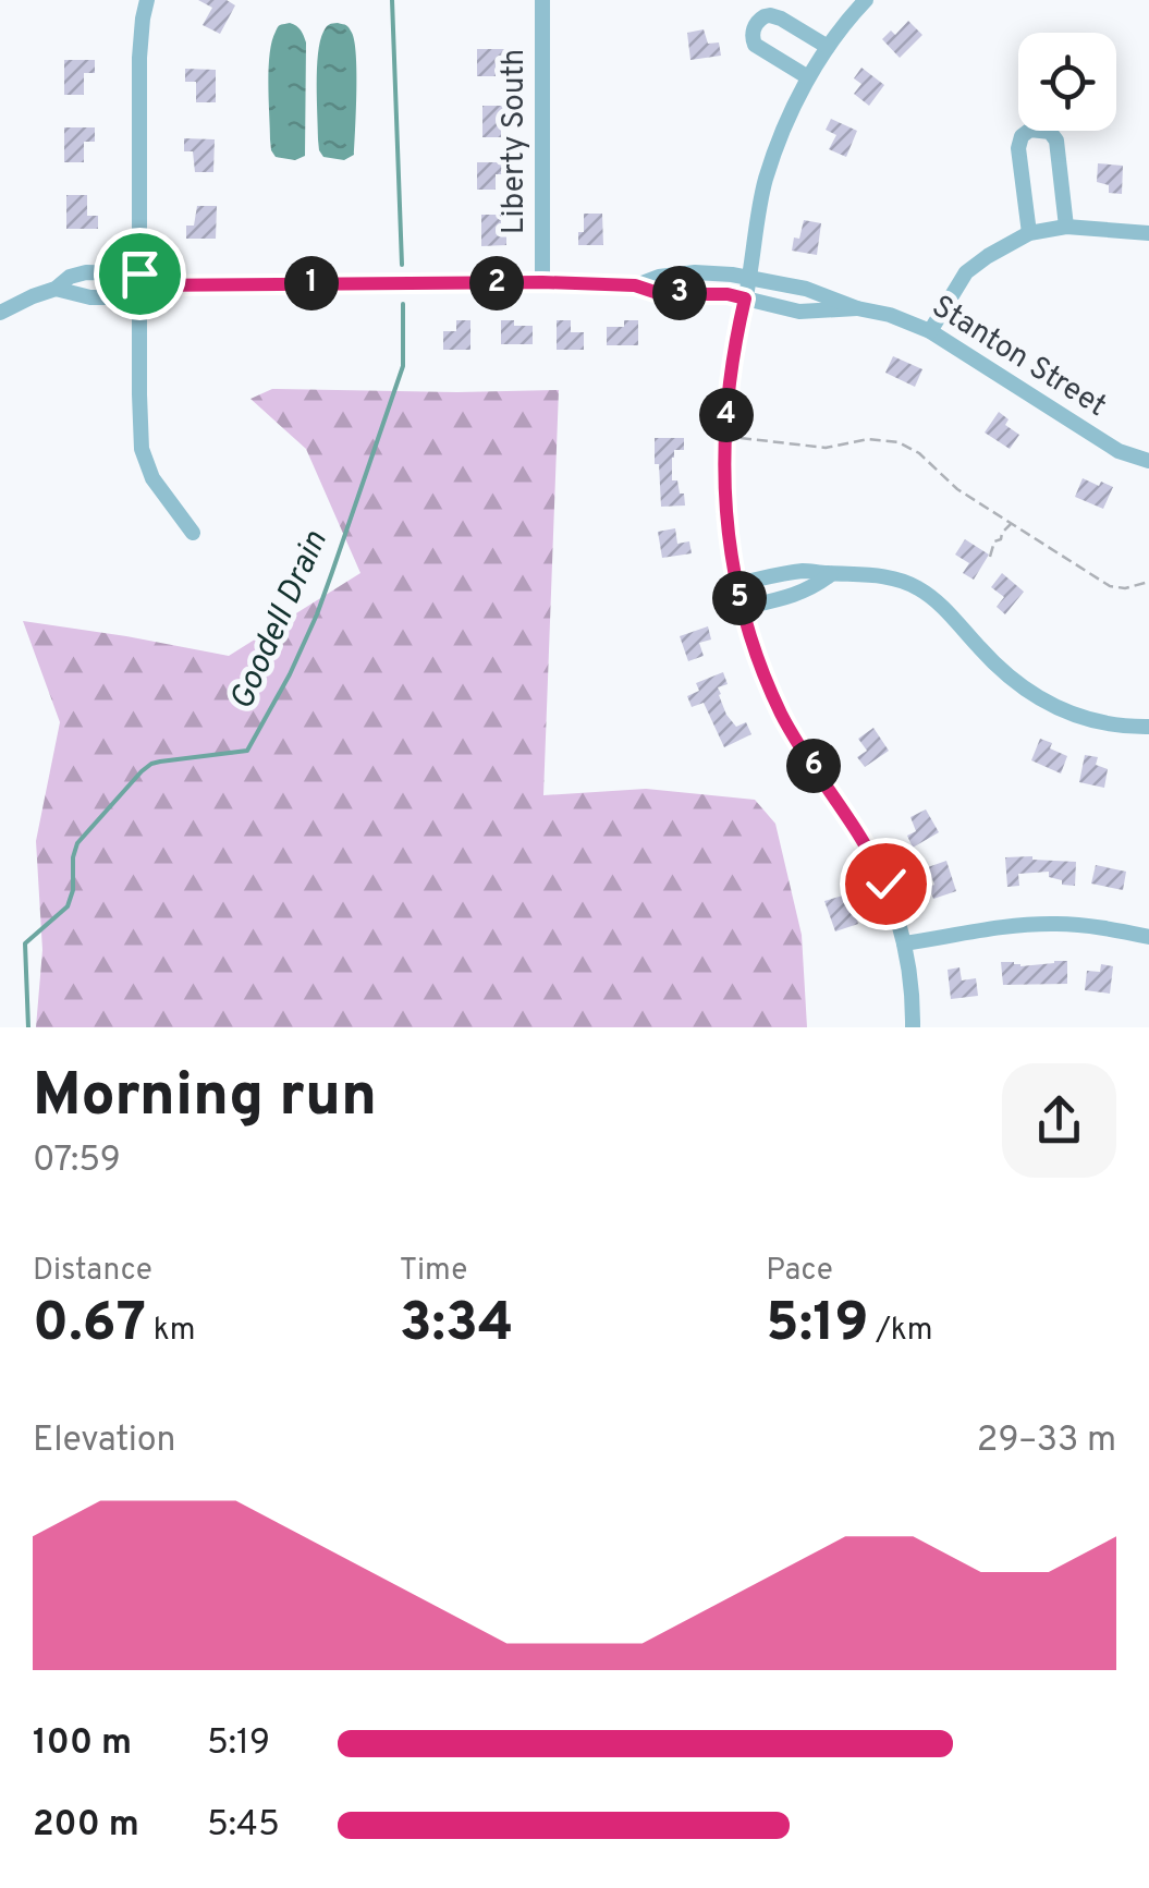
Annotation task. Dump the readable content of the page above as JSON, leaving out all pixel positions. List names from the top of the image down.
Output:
{
  "streets": {
    "street": ["Liberty South", "Stanton Street"]
  },
  "water": ["Goodell Drain"],
  "page": {
    "pins": [
      "1",
      "2",
      "3",
      "4",
      "5",
      "6"
    ],
    "heading": ["Morning run", "07:59"],
    "stats": [
      ["Distance", "0.67 km"],
      ["Time", "3:34"],
      ["Pace", "5:19 /km"]
    ],
    "chart": ["Elevation", "29–33 m"],
    "list": [
      {
        "name": "100 m",
        "note": "5:19"
      },
      {
        "name": "200 m",
        "note": "5:45"
      }
    ]
  }
}
